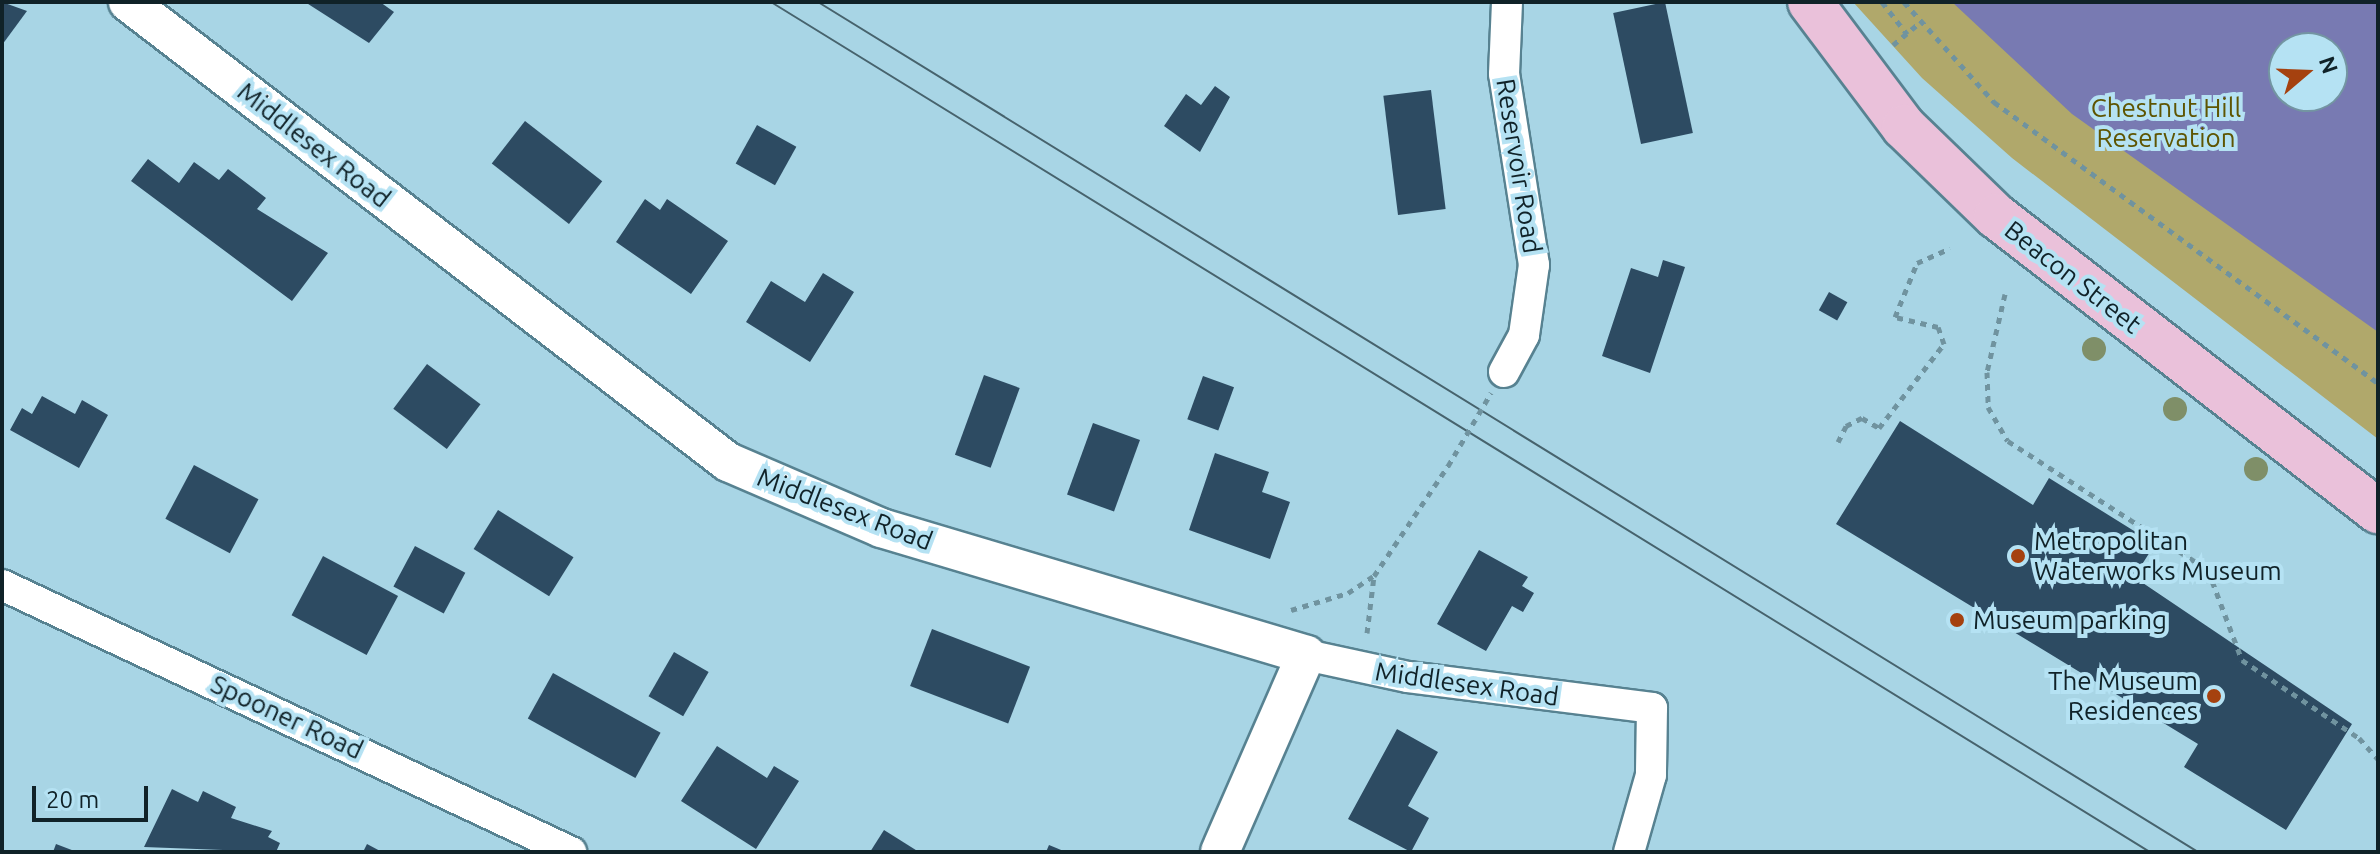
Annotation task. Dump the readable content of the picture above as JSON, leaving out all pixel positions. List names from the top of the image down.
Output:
{
  "streets": {
    "main road": ["Beacon Street"],
    "street": ["Middlesex Road", "Reservoir Road", "Spooner Road"]
  },
  "parks": ["Chestnut Hill Reservation"],
  "places": ["Metropolitan Waterworks Museum", "Museum parking", "The Museum Residences"],
  "scale_bar": "20 m",
  "north": "right"
}
